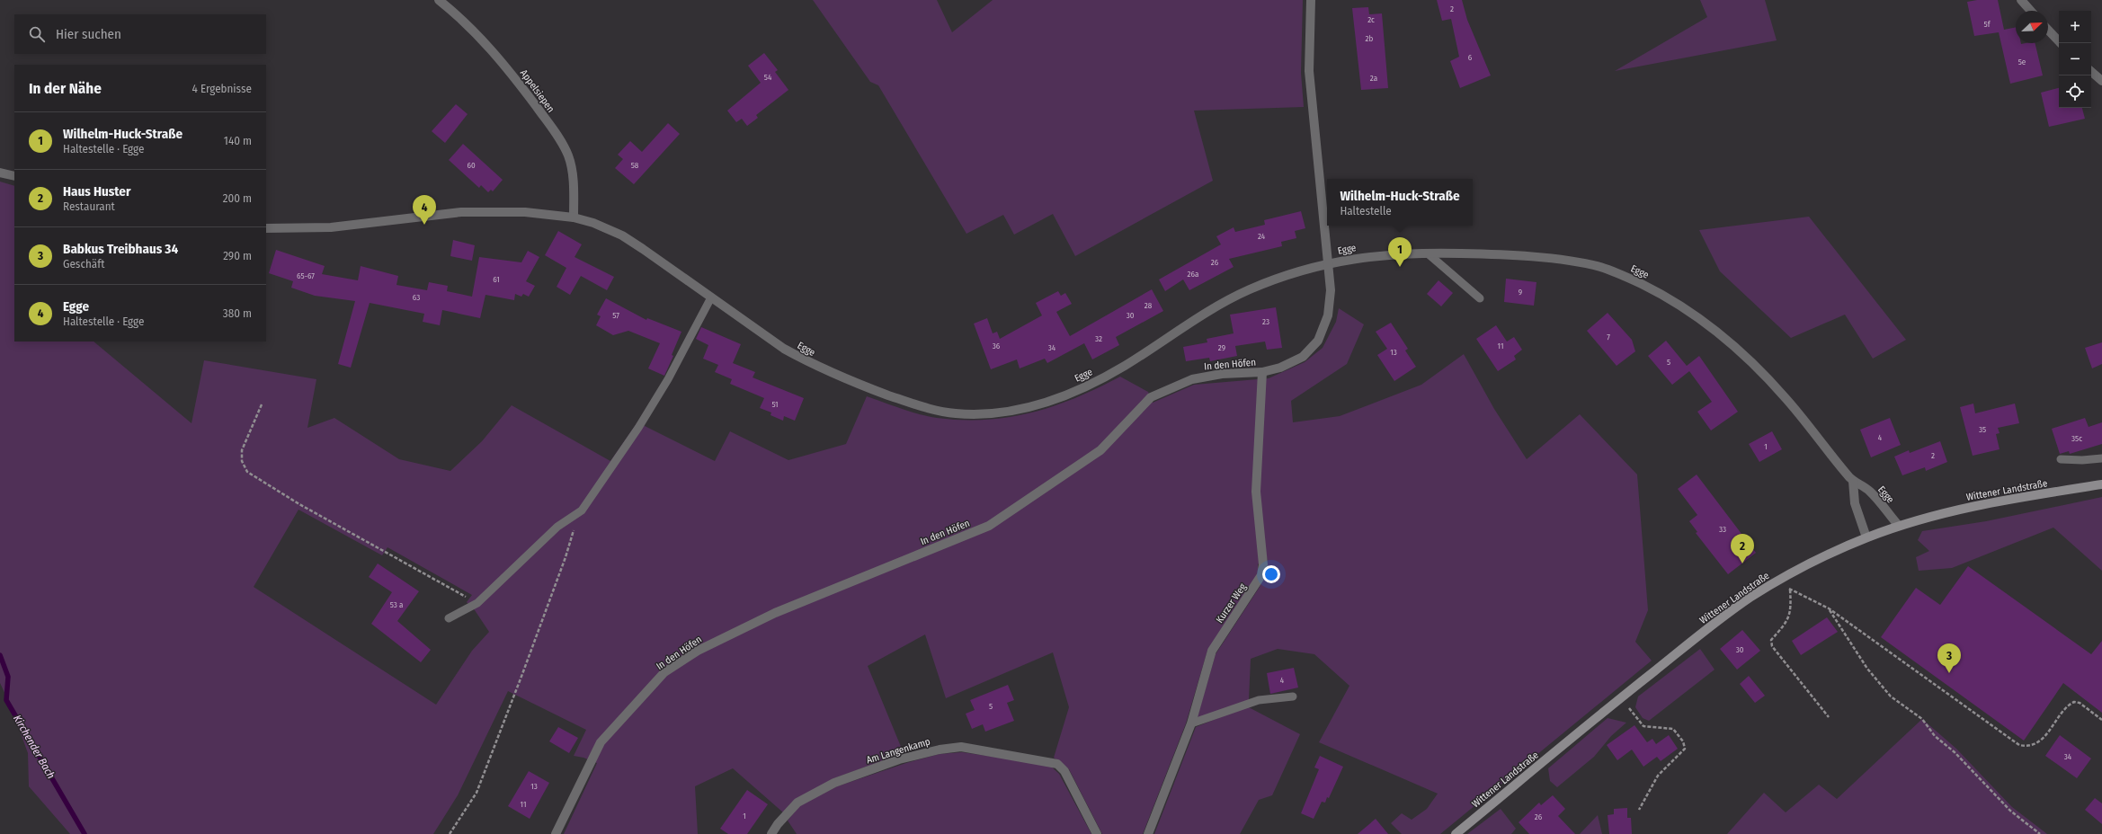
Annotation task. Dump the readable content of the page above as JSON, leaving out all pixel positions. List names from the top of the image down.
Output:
{
  "streets": {
    "main road": ["Wittener Landstraße"],
    "street": [
      "Appelsiepen",
      "Egge",
      "In den Höfen",
      "Kurzer Weg",
      "Am Langenkamp"
    ]
  },
  "crossings": [
    ["Appelsiepen", "Egge"],
    ["Egge", "In den Höfen"],
    ["Egge", "Wittener Landstraße"],
    ["In den Höfen", "Kurzer Weg"]
  ],
  "water": ["Kirchender Bach"],
  "house_numbers": [
    "2",
    "2c",
    "5f",
    "2b",
    "6",
    "5e",
    "54",
    "2a",
    "60",
    "58",
    "24",
    "26",
    "26a",
    "65-67",
    "61",
    "9",
    "63",
    "28",
    "57",
    "30",
    "23",
    "7",
    "32",
    "36",
    "11",
    "34",
    "29",
    "13",
    "5",
    "51",
    "35",
    "4",
    "35c",
    "1",
    "2",
    "33",
    "53 a",
    "30",
    "4",
    "5",
    "34",
    "13",
    "11",
    "1",
    "26"
  ],
  "north": "top right",
  "page": {
    "map_buttons": ["+", "−"],
    "search": "Hier suchen",
    "heading": ["In der Nähe", "4 Ergebnisse"],
    "list": [
      {
        "mark": "1",
        "name": "Wilhelm-Huck-Straße",
        "note": "Haltestelle · Egge",
        "value": "140 m"
      },
      {
        "mark": "2",
        "name": "Haus Huster",
        "note": "Restaurant",
        "value": "200 m"
      },
      {
        "mark": "3",
        "name": "Babkus Treibhaus 34",
        "note": "Geschäft",
        "value": "290 m"
      },
      {
        "mark": "4",
        "name": "Egge",
        "note": "Haltestelle · Egge",
        "value": "380 m"
      }
    ],
    "popup": ["Wilhelm-Huck-Straße", "Haltestelle"],
    "pins": [
      "4",
      "1",
      "2",
      "3"
    ]
  }
}
